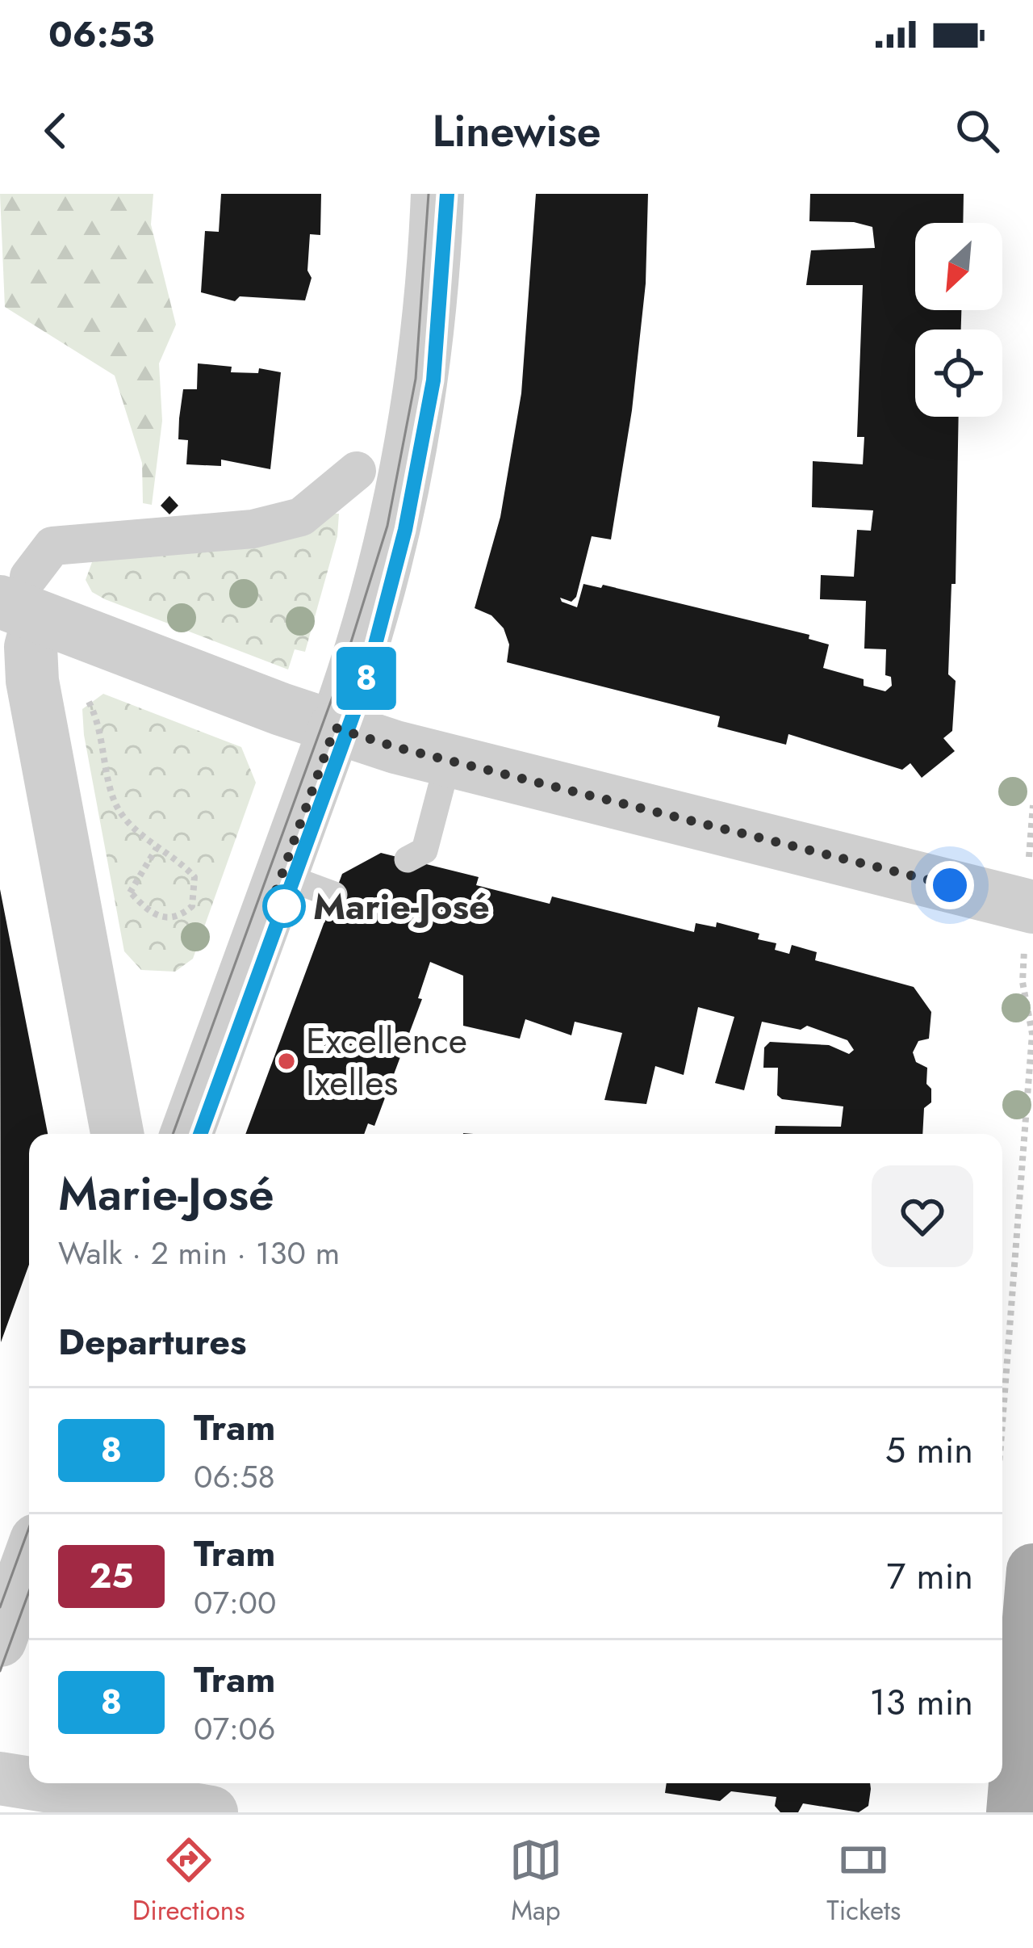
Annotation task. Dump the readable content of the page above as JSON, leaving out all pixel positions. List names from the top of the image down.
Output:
{
  "places": ["Marie-José", "Excellence Ixelles"],
  "lines": ["tram line 8"],
  "north": "bottom left",
  "page": {
    "status": "06:53",
    "header": "Linewise",
    "on_map": "8",
    "heading": [
      ["Marie-José", "Walk · 2 min · 130 m"],
      "Departures"
    ],
    "list": [
      {
        "mark": "8",
        "name": "Tram",
        "note": "06:58",
        "value": "5 min"
      },
      {
        "mark": "25",
        "name": "Tram",
        "note": "07:00",
        "value": "7 min"
      },
      {
        "mark": "8",
        "name": "Tram",
        "note": "07:06",
        "value": "13 min"
      }
    ],
    "tabs": ["Directions", "Map", "Tickets"]
  }
}
